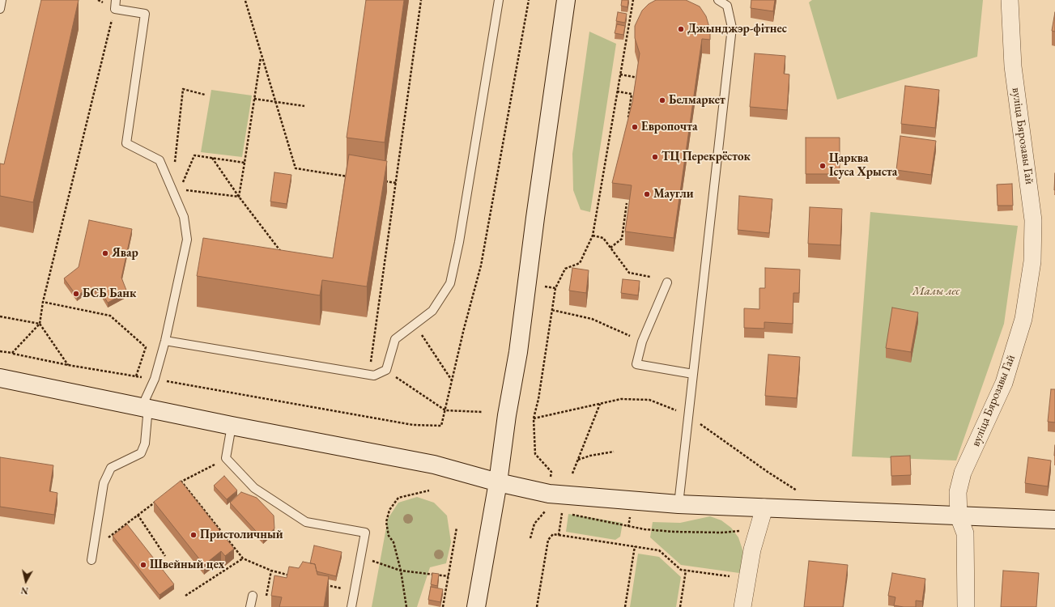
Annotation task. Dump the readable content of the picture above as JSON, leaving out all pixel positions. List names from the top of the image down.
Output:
{
  "streets": {
    "street": ["вуліца Бярозавы Гай"]
  },
  "parks": ["Малы лес"],
  "places": [
    "Джынджэр-фітнес",
    "Белмаркет",
    "Европочта",
    "ТЦ Перекрёсток",
    "Царква Ісуса Хрыста",
    "Маугли",
    "Явар",
    "БСБ Банк",
    "Пристоличный",
    "Швейный цех"
  ],
  "north": "bottom"
}
